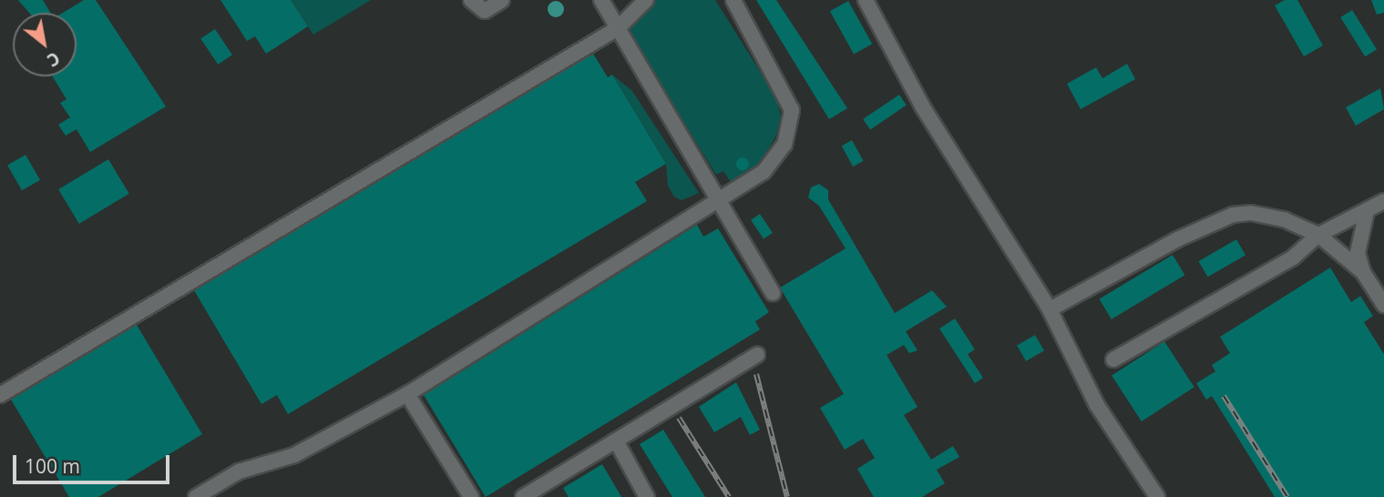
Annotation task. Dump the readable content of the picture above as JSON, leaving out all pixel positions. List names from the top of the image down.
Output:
{
  "scale_bar": "100 m",
  "north": "bottom right"
}
